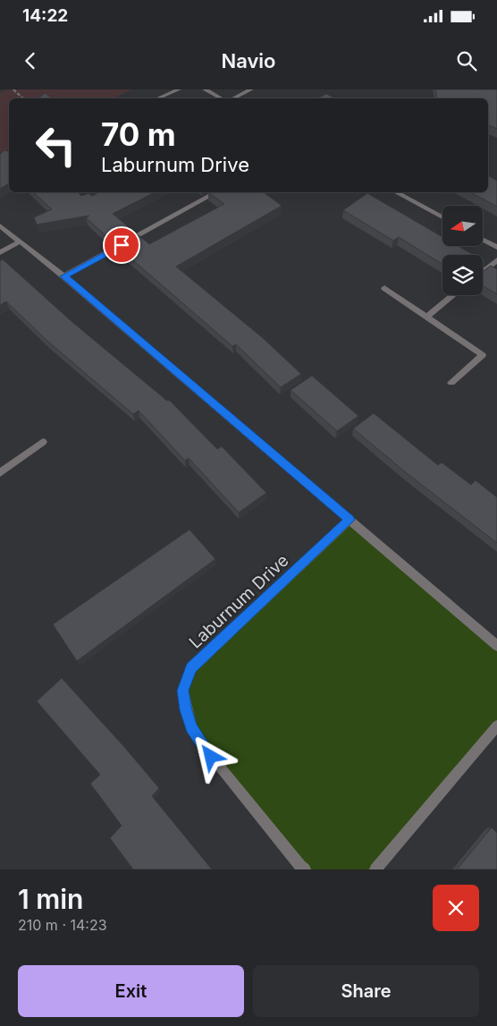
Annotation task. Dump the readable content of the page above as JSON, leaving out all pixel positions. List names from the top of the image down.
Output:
{
  "streets": {
    "street": ["Laburnum Drive"]
  },
  "north": "left",
  "page": {
    "status": "14:22",
    "header": "Navio",
    "turn": ["70 m", "Laburnum Drive"],
    "heading": ["1 min", "210 m · 14:23"],
    "buttons": ["Exit", "Share"]
  }
}
